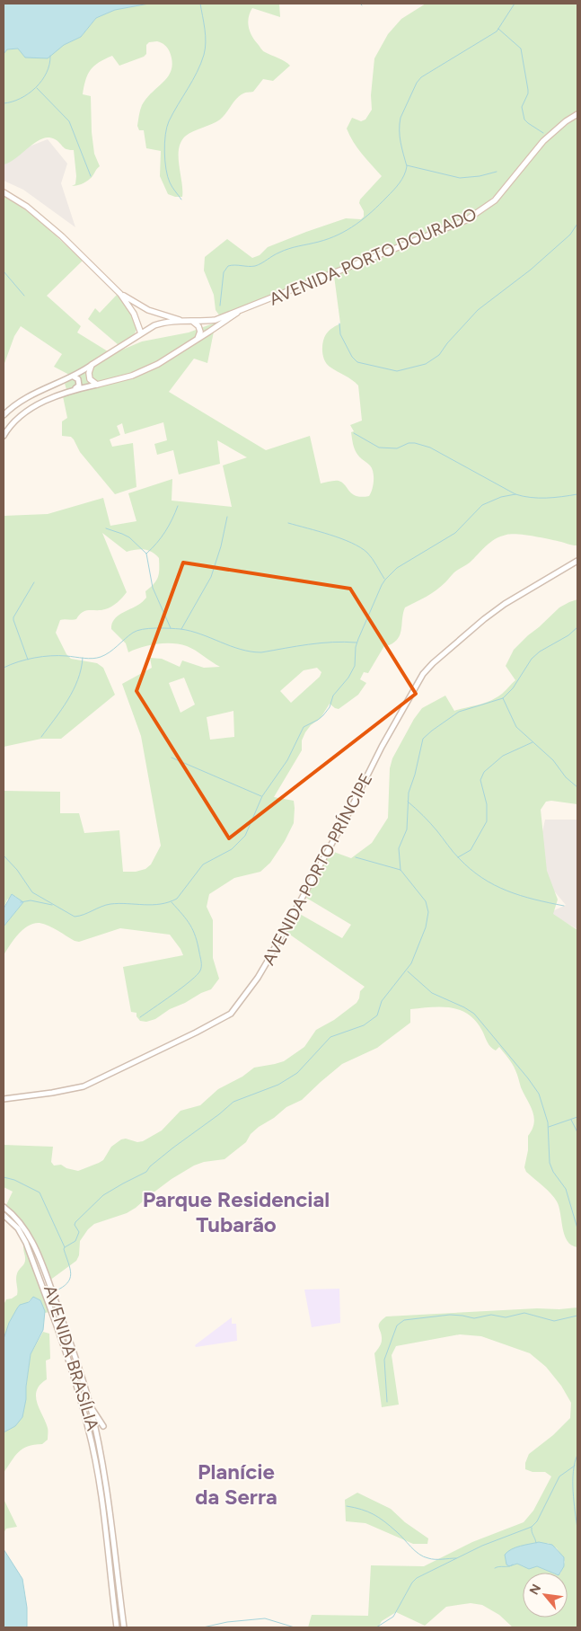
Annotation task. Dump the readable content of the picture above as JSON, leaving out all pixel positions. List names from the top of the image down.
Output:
{
  "streets": {
    "main road": ["AVENIDA PORTO DOURADO"],
    "street": ["AVENIDA PORTO PRÍNCIPE", "AVENIDA BRASÍLIA"]
  },
  "districts": ["Parque Residencial Tubarão", "Planície da Serra"],
  "north": "top left"
}
